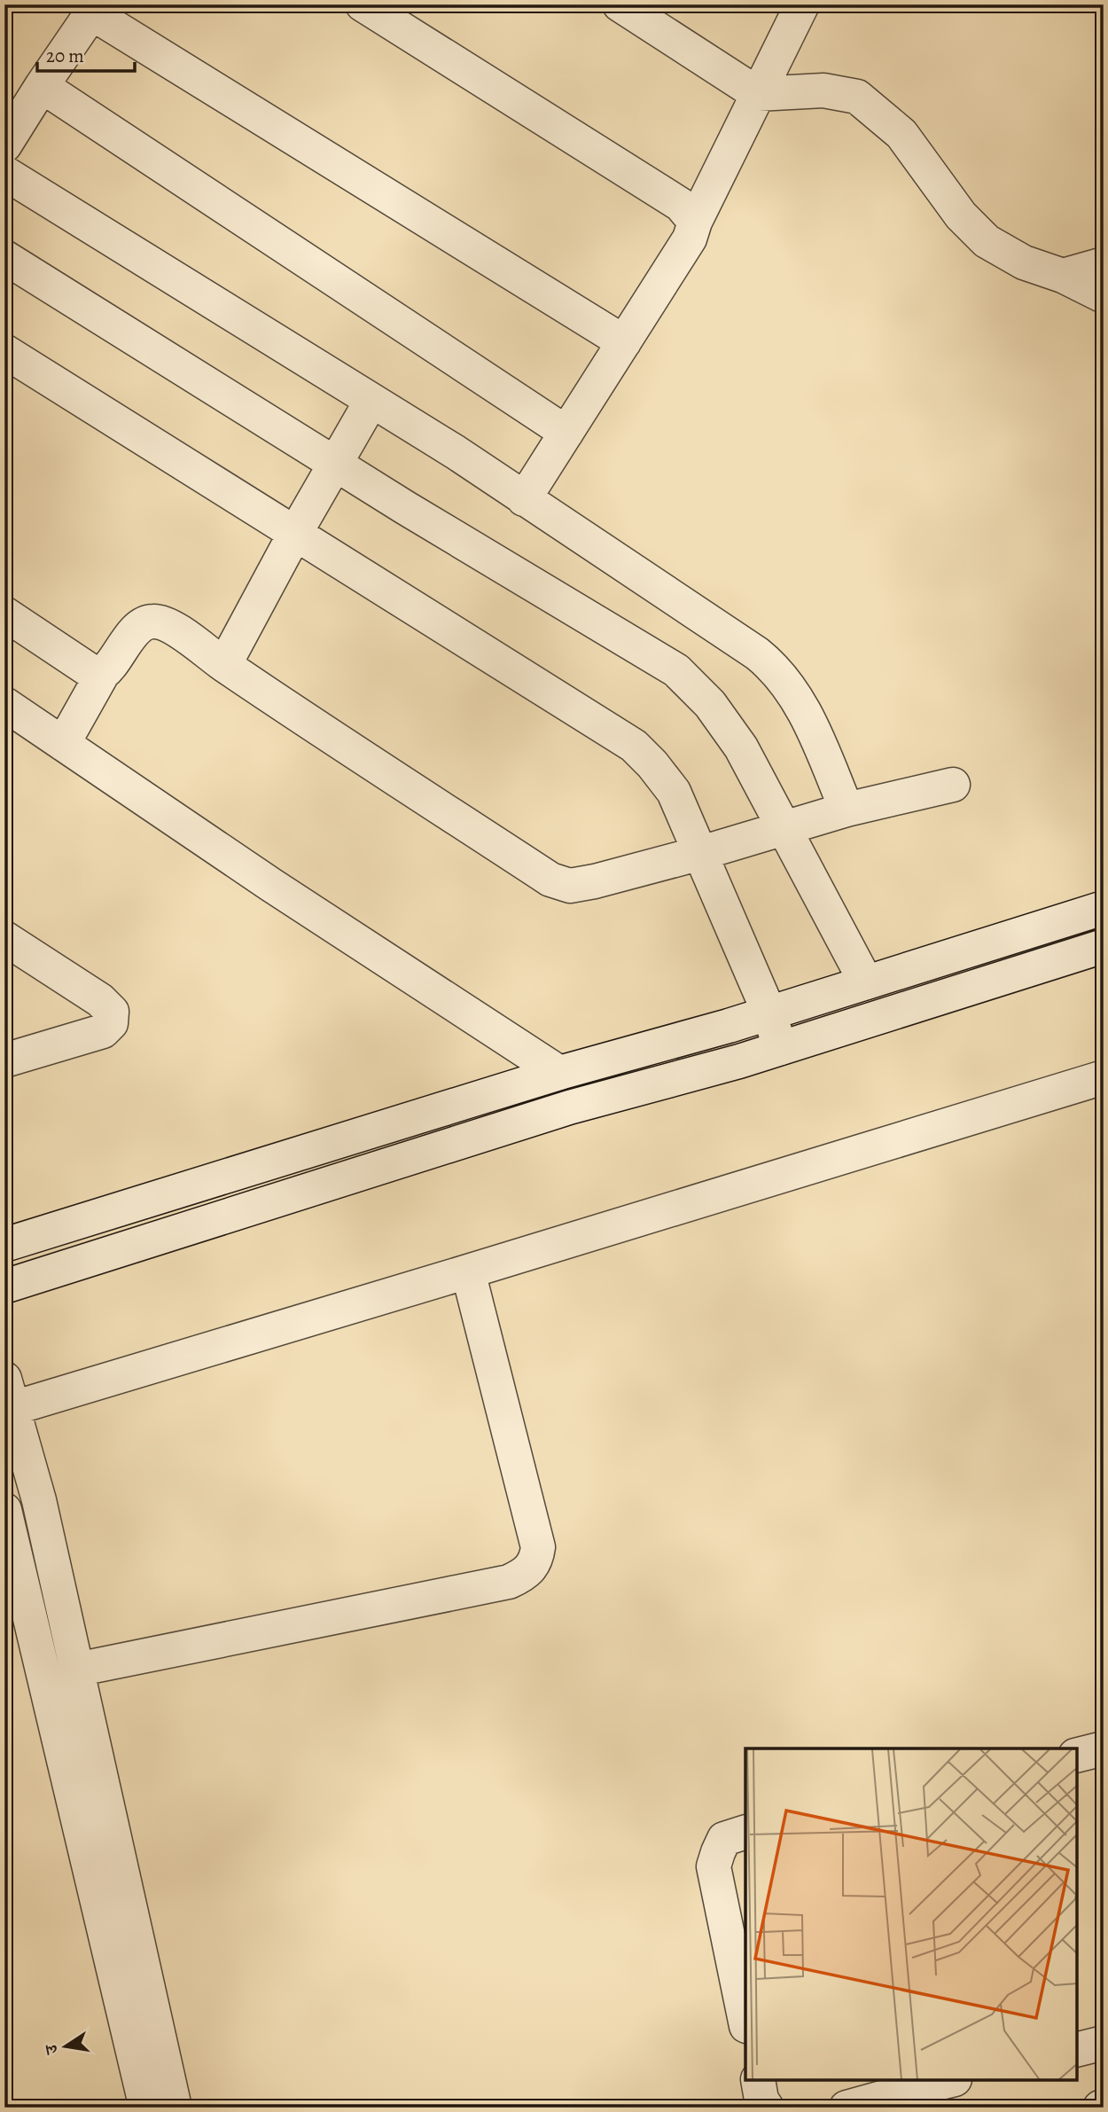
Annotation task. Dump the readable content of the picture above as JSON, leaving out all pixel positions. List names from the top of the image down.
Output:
{
  "scale_bar": "20 m",
  "north": "left"
}
